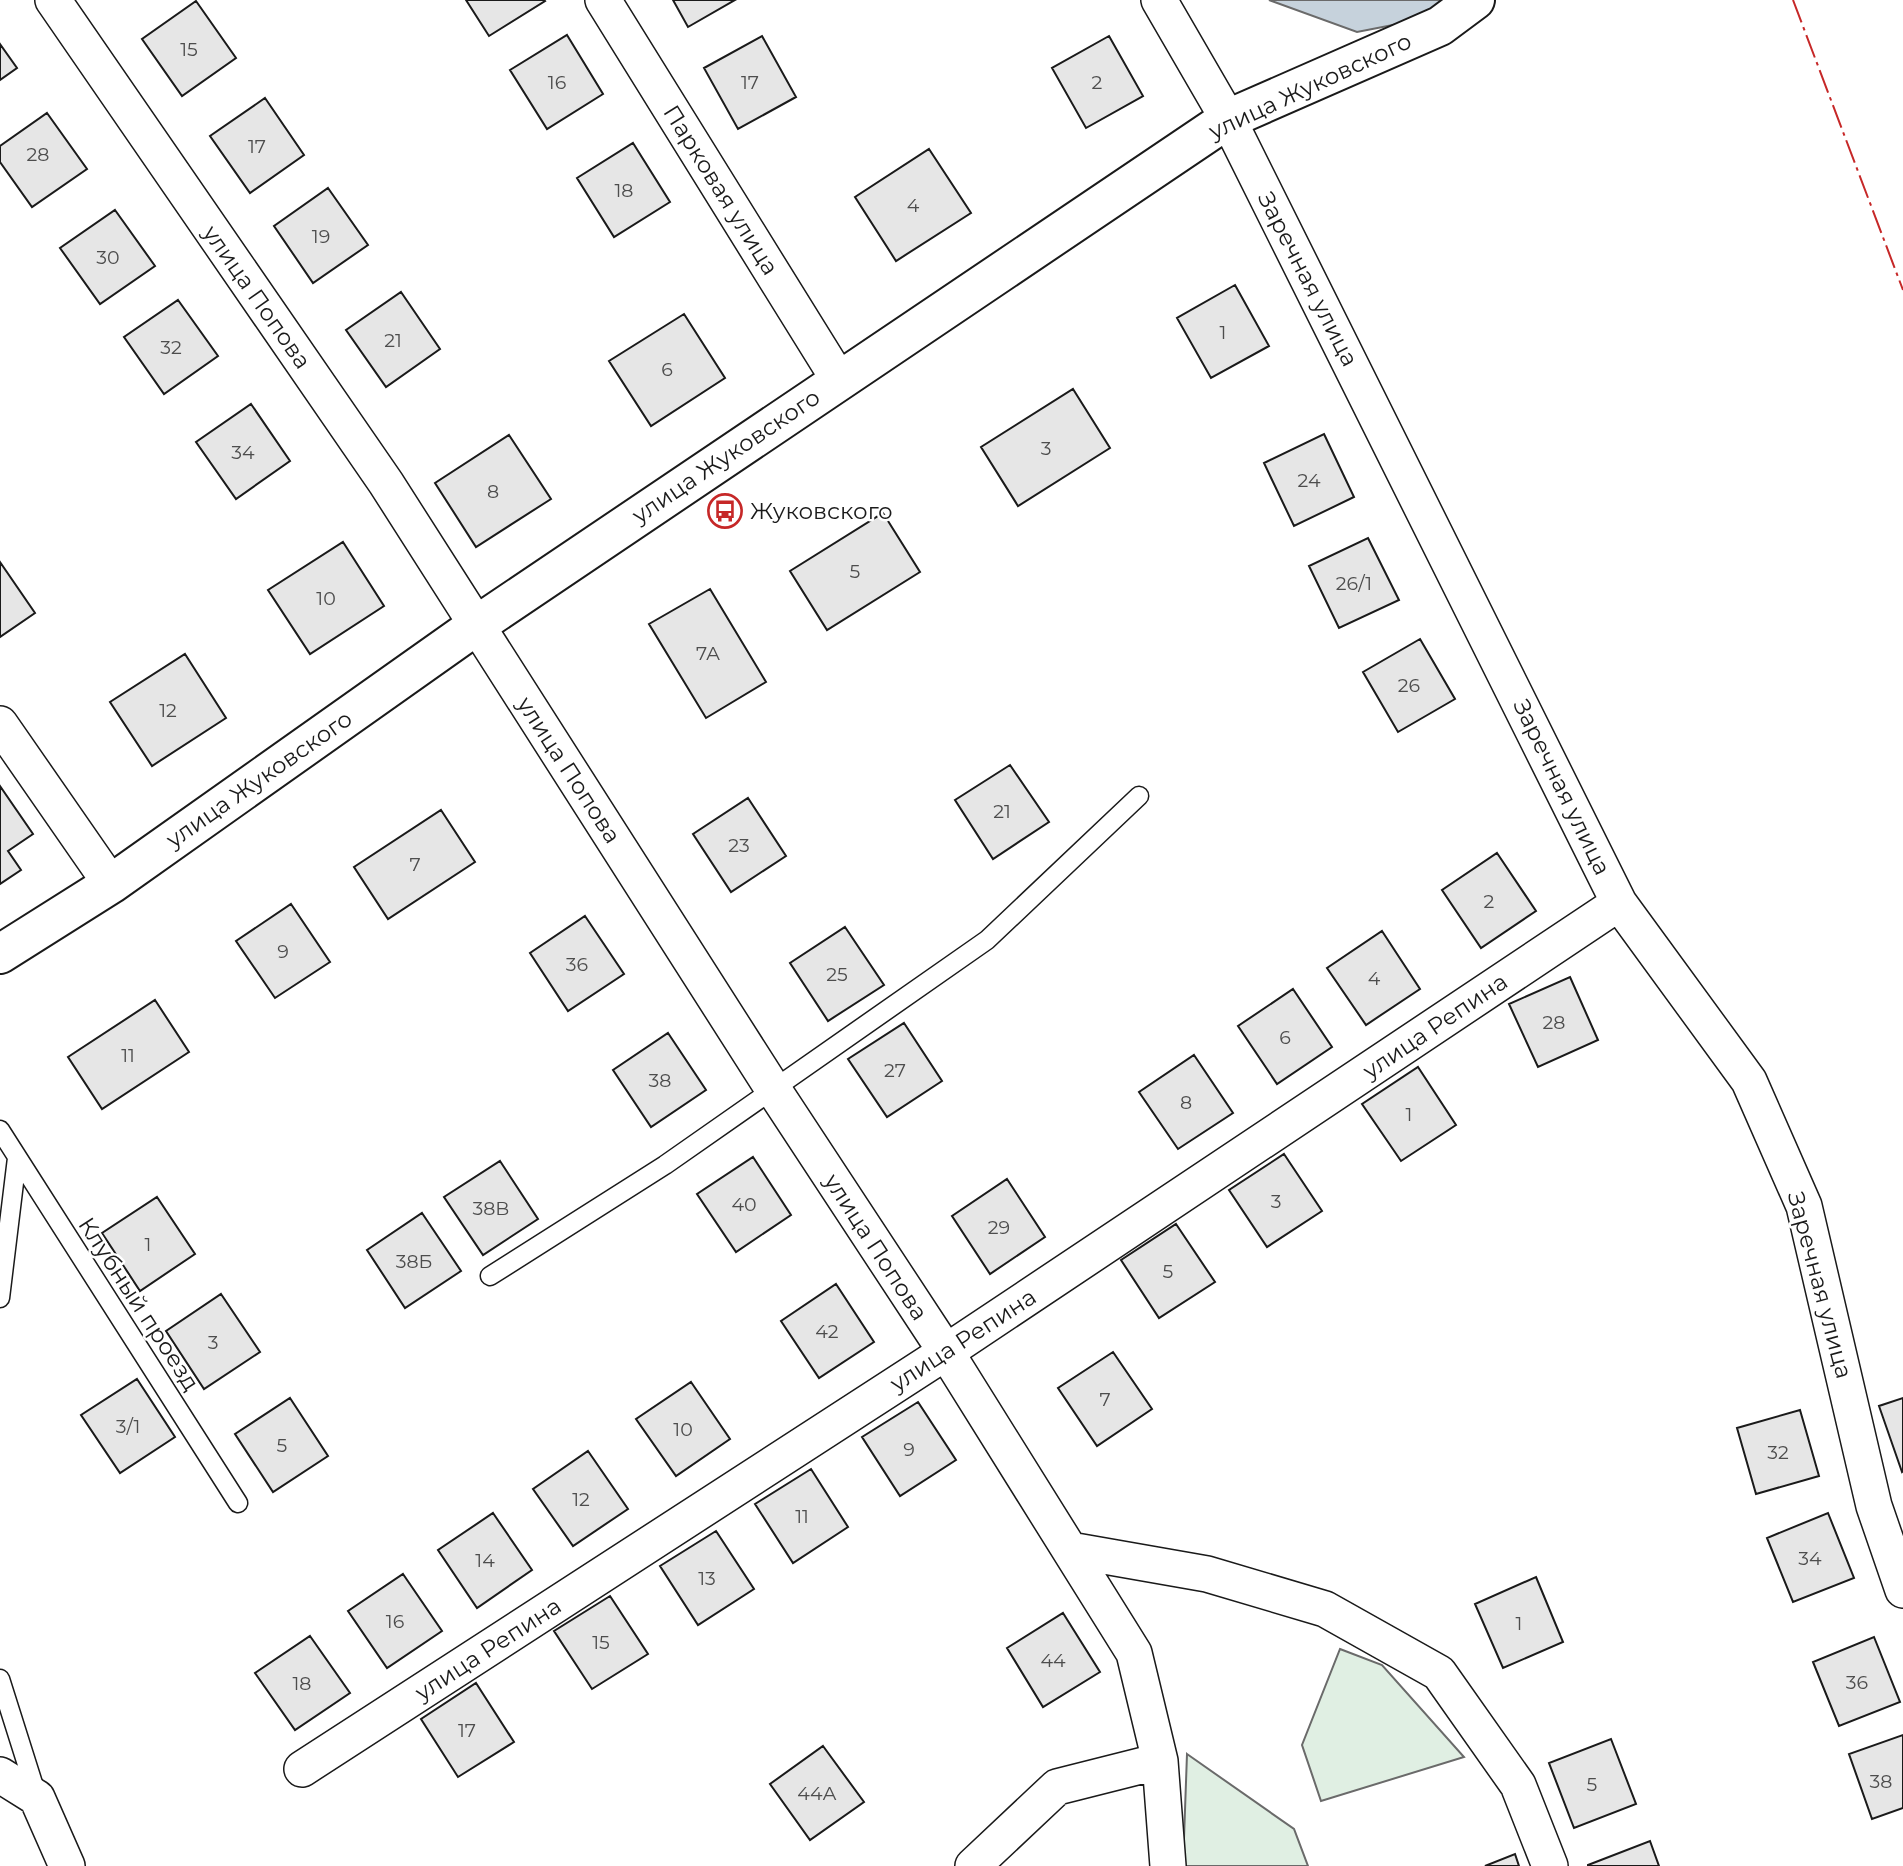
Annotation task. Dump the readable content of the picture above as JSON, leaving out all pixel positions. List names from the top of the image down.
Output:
{
  "streets": {
    "street": [
      "улица Жуковского",
      "Парковая улица",
      "Заречная улица",
      "улица Попова",
      "улица Репина"
    ],
    "lane": ["Клубный проезд"]
  },
  "crossings": [
    ["улица Жуковского", "Парковая улица"],
    ["улица Жуковского", "Заречная улица"],
    ["улица Жуковского", "улица Попова"],
    ["Заречная улица", "улица Репина"],
    ["улица Попова", "улица Репина"]
  ],
  "places": {
    "bus stop": ["Жуковского"]
  },
  "house_numbers": [
    "15",
    "16",
    "17",
    "2",
    "17",
    "28",
    "18",
    "4",
    "19",
    "30",
    "1",
    "21",
    "32",
    "6",
    "3",
    "34",
    "24",
    "8",
    "5",
    "26/1",
    "10",
    "7А",
    "26",
    "12",
    "21",
    "23",
    "7",
    "2",
    "9",
    "36",
    "25",
    "4",
    "28",
    "6",
    "11",
    "27",
    "38",
    "8",
    "1",
    "3",
    "40",
    "38В",
    "29",
    "1",
    "38Б",
    "5",
    "42",
    "3",
    "7",
    "3/1",
    "10",
    "5",
    "9",
    "32",
    "12",
    "11",
    "34",
    "14",
    "13",
    "16",
    "1",
    "15",
    "44",
    "36",
    "18",
    "17",
    "38",
    "5",
    "44А"
  ]
}
